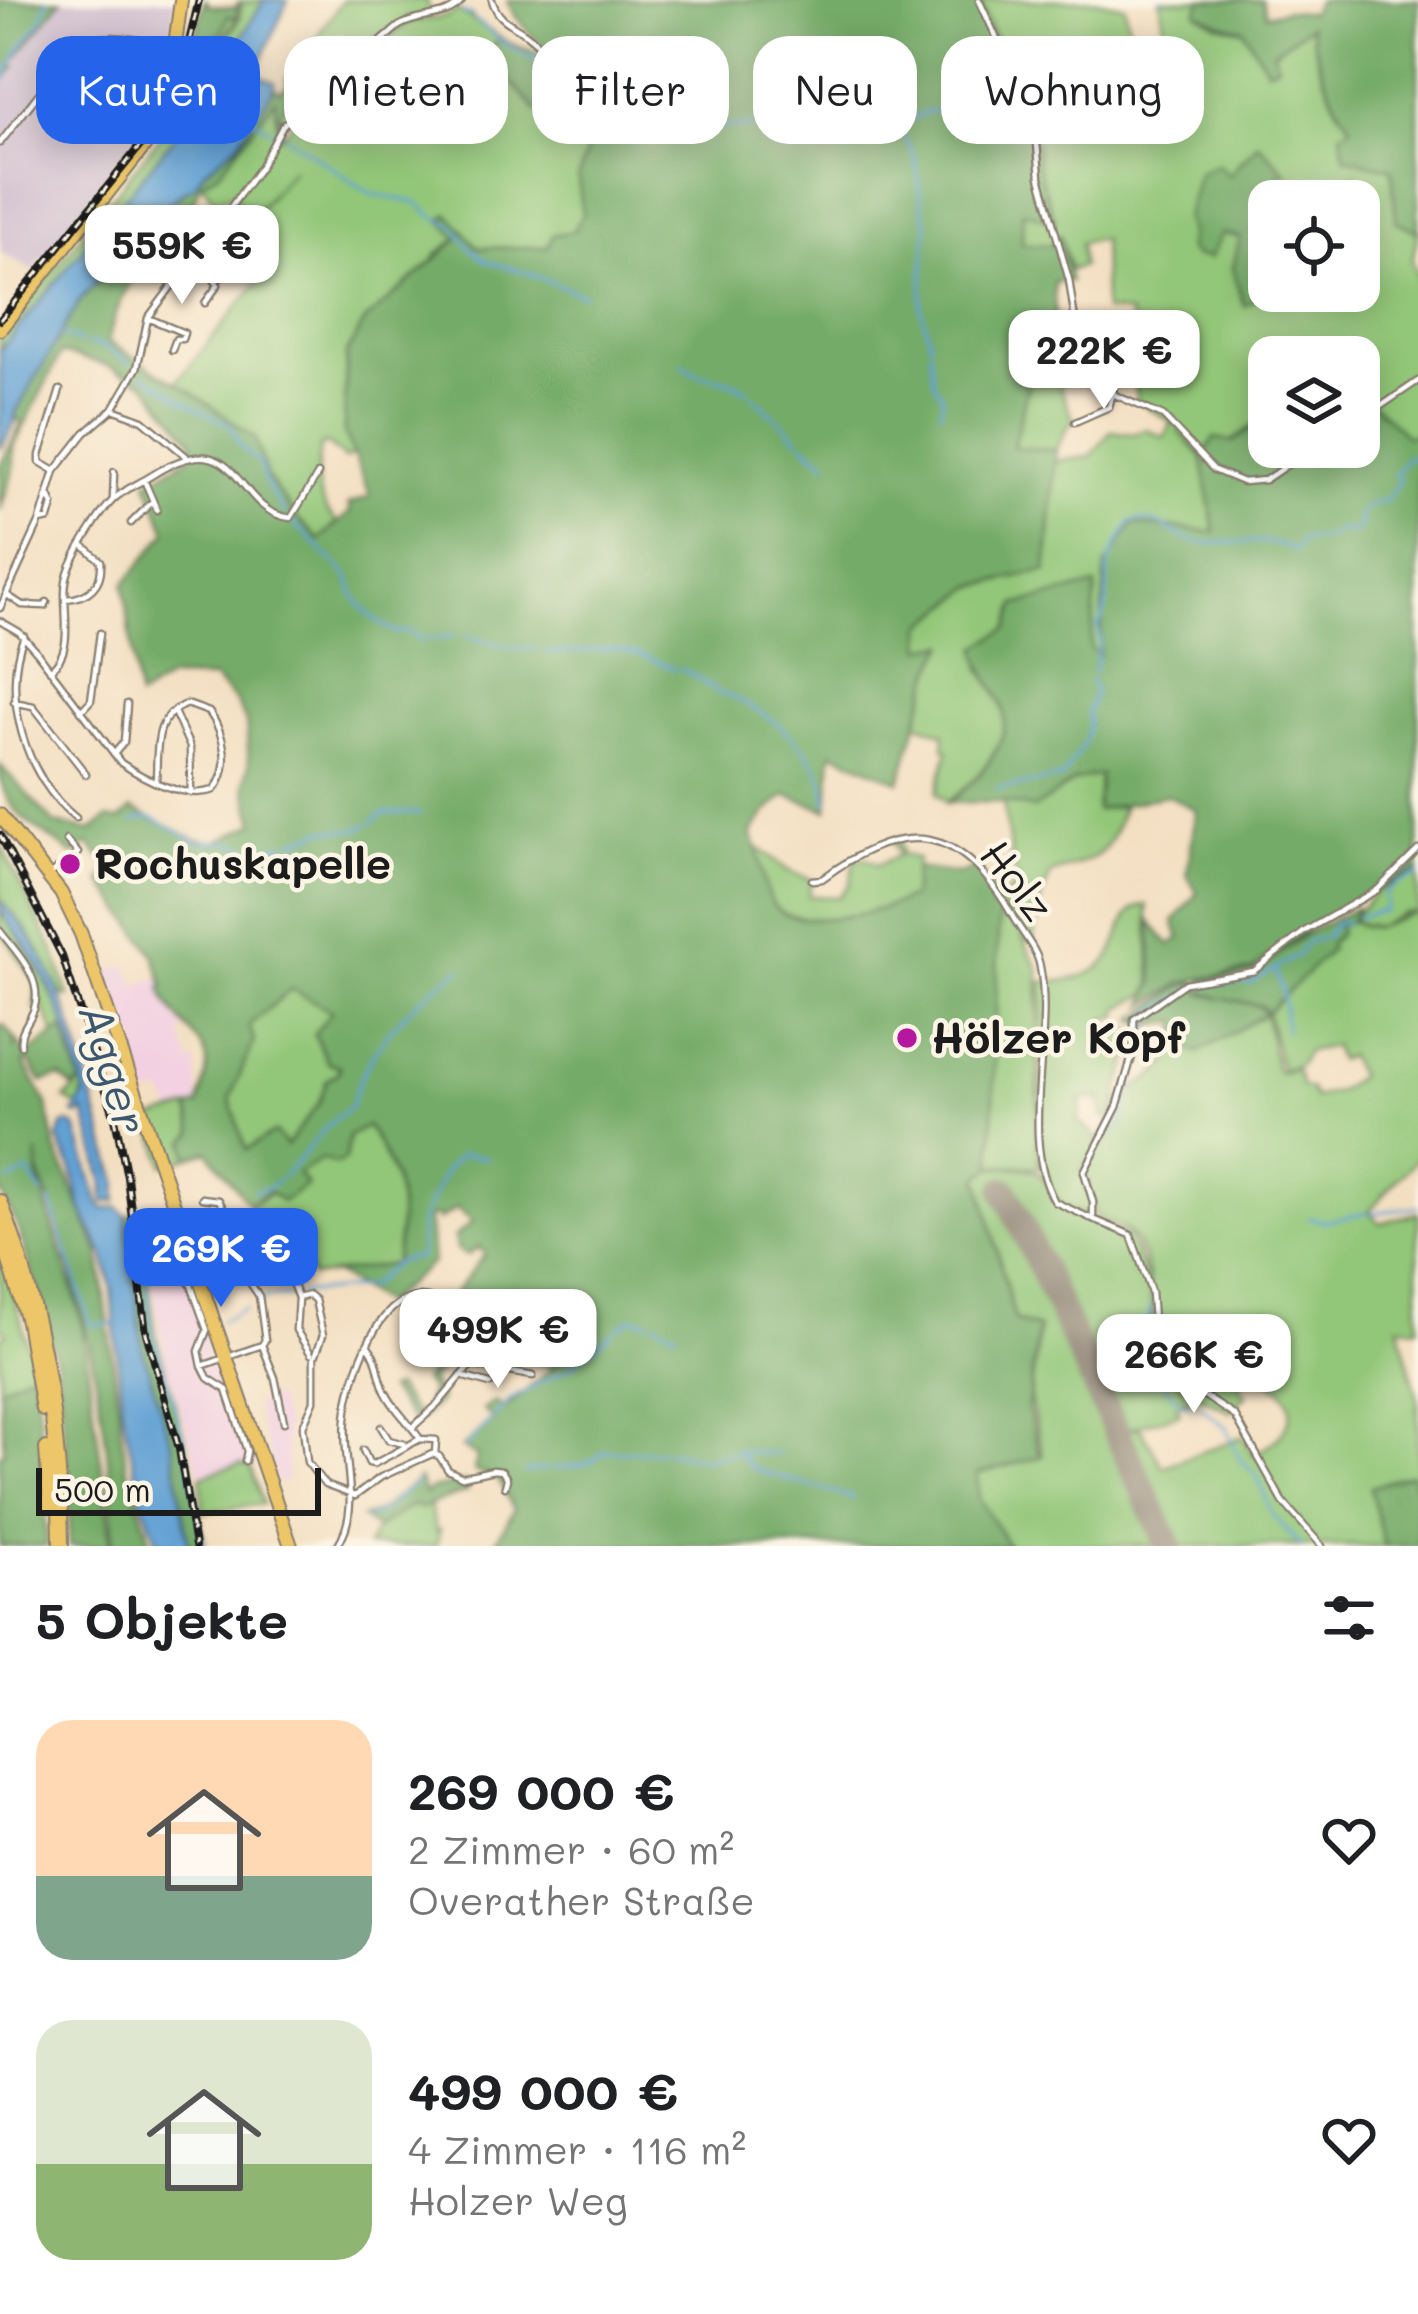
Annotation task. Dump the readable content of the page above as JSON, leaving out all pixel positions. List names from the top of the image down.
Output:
{
  "streets": {
    "street": ["Holz"]
  },
  "water": ["Agger"],
  "places": ["Rochuskapelle", "Hölzer Kopf"],
  "scale_bar": "500 m",
  "page": {
    "chip": [
      "Kaufen",
      "Mieten",
      "Filter",
      "Neu",
      "Wohnung"
    ],
    "price": [
      "559K €",
      "222K €",
      "269K €",
      "499K €",
      "266K €"
    ],
    "scale": "500 m",
    "heading": "5 Objekte",
    "list": [
      {
        "name": "269 000 €",
        "note": "2 Zimmer · 60 m² · Overather Straße"
      },
      {
        "name": "499 000 €",
        "note": "4 Zimmer · 116 m² · Holzer Weg"
      }
    ]
  }
}
